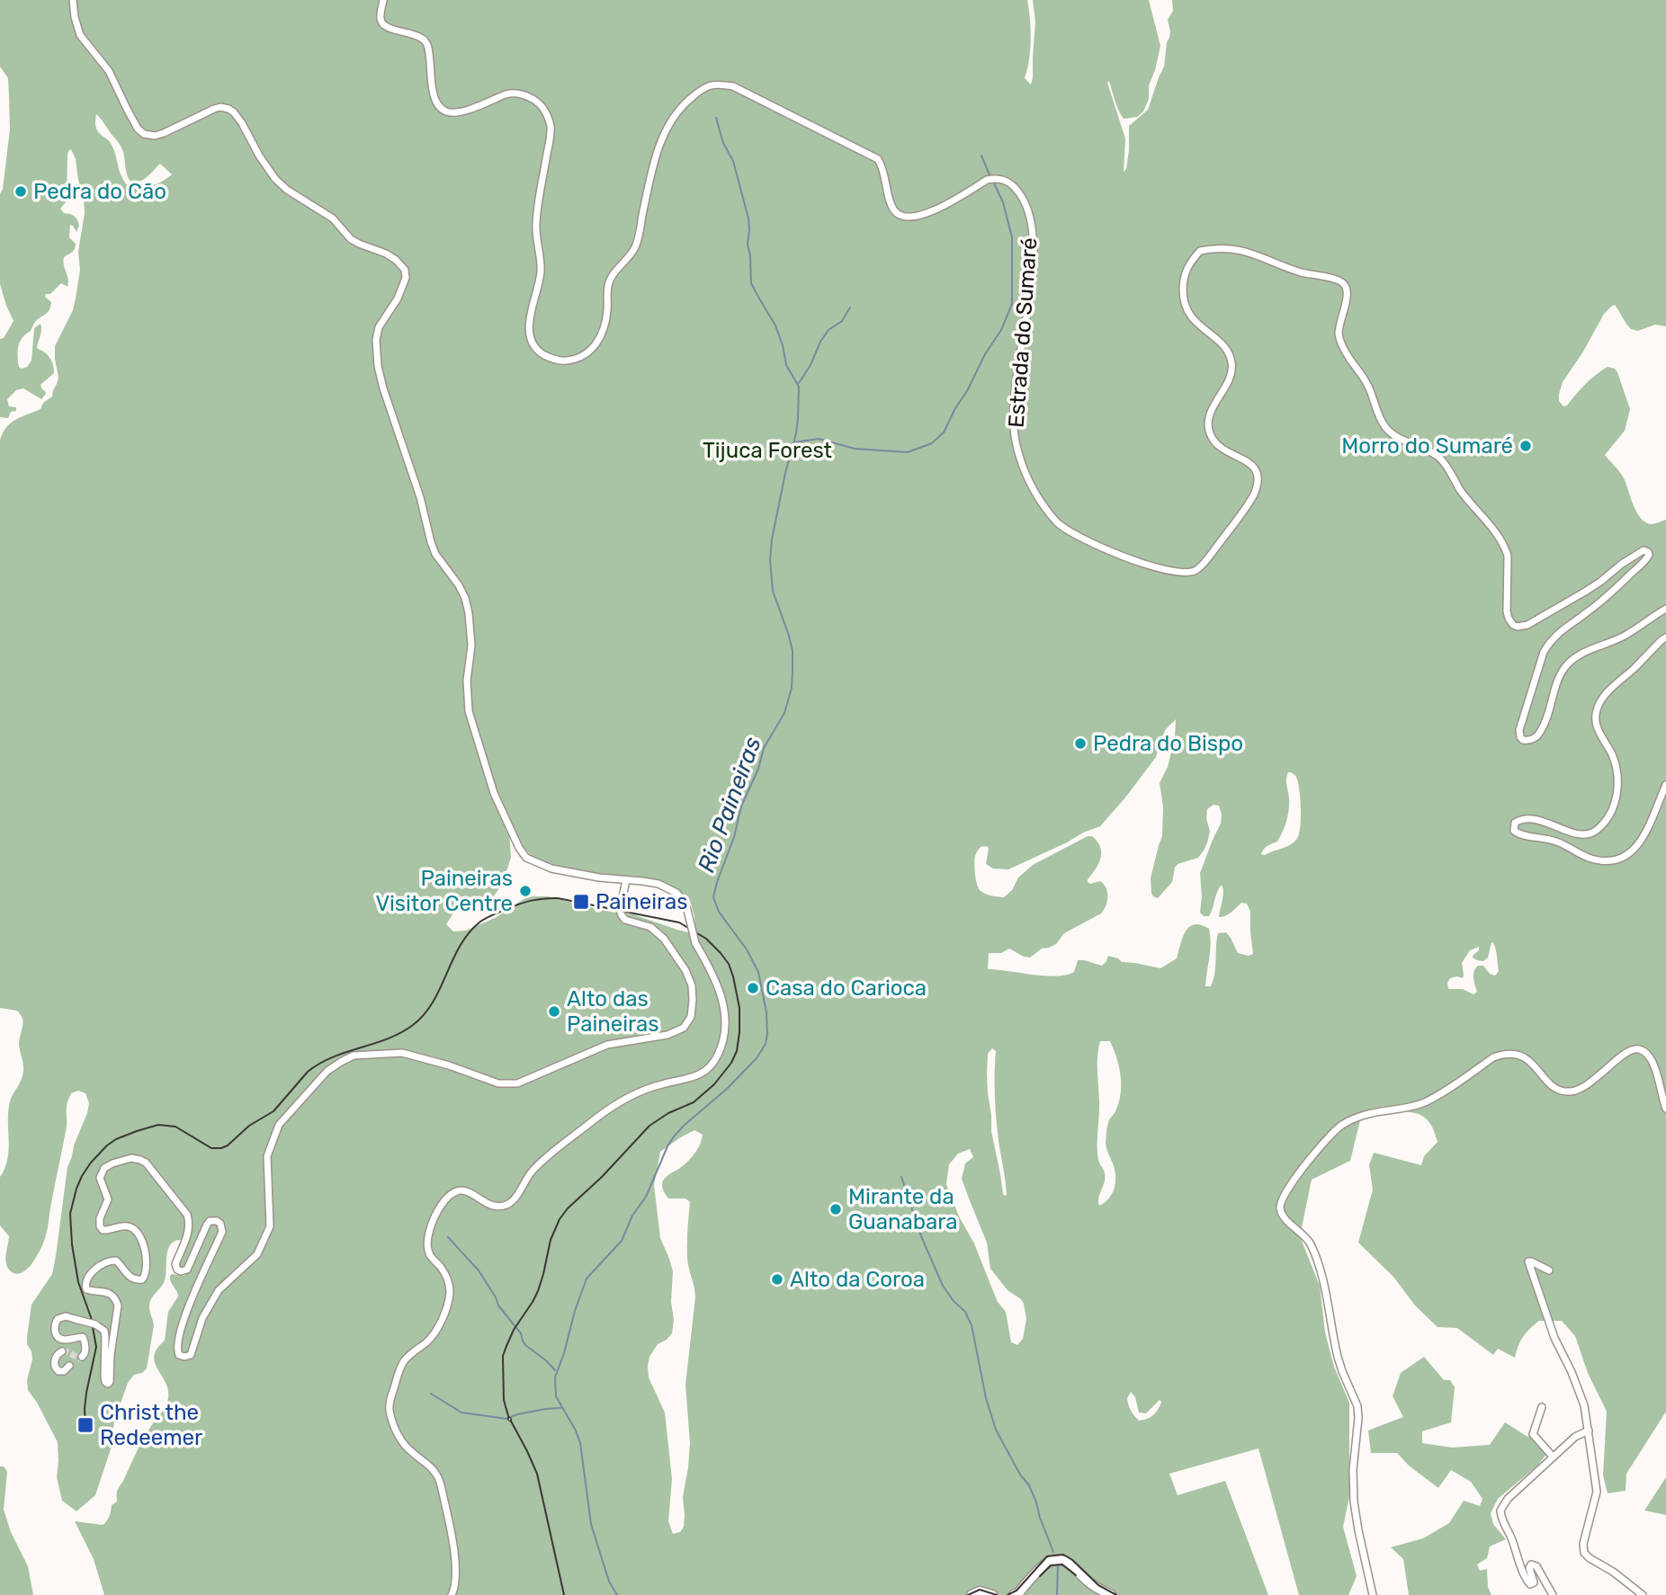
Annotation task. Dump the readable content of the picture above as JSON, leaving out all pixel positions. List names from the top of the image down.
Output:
{
  "streets": {
    "street": ["Estrada do Sumaré"]
  },
  "water": ["Rio Paineiras"],
  "parks": ["Tijuca Forest"],
  "places": {
    "other": [
      "Pedra do Cão",
      "Morro do Sumaré",
      "Pedra do Bispo",
      "Paineiras Visitor Centre",
      "Casa do Carioca",
      "Alto das Paineiras",
      "Mirante da Guanabara",
      "Alto da Coroa"
    ],
    "transit": ["Paineiras", "Christ the Redeemer"]
  }
}
